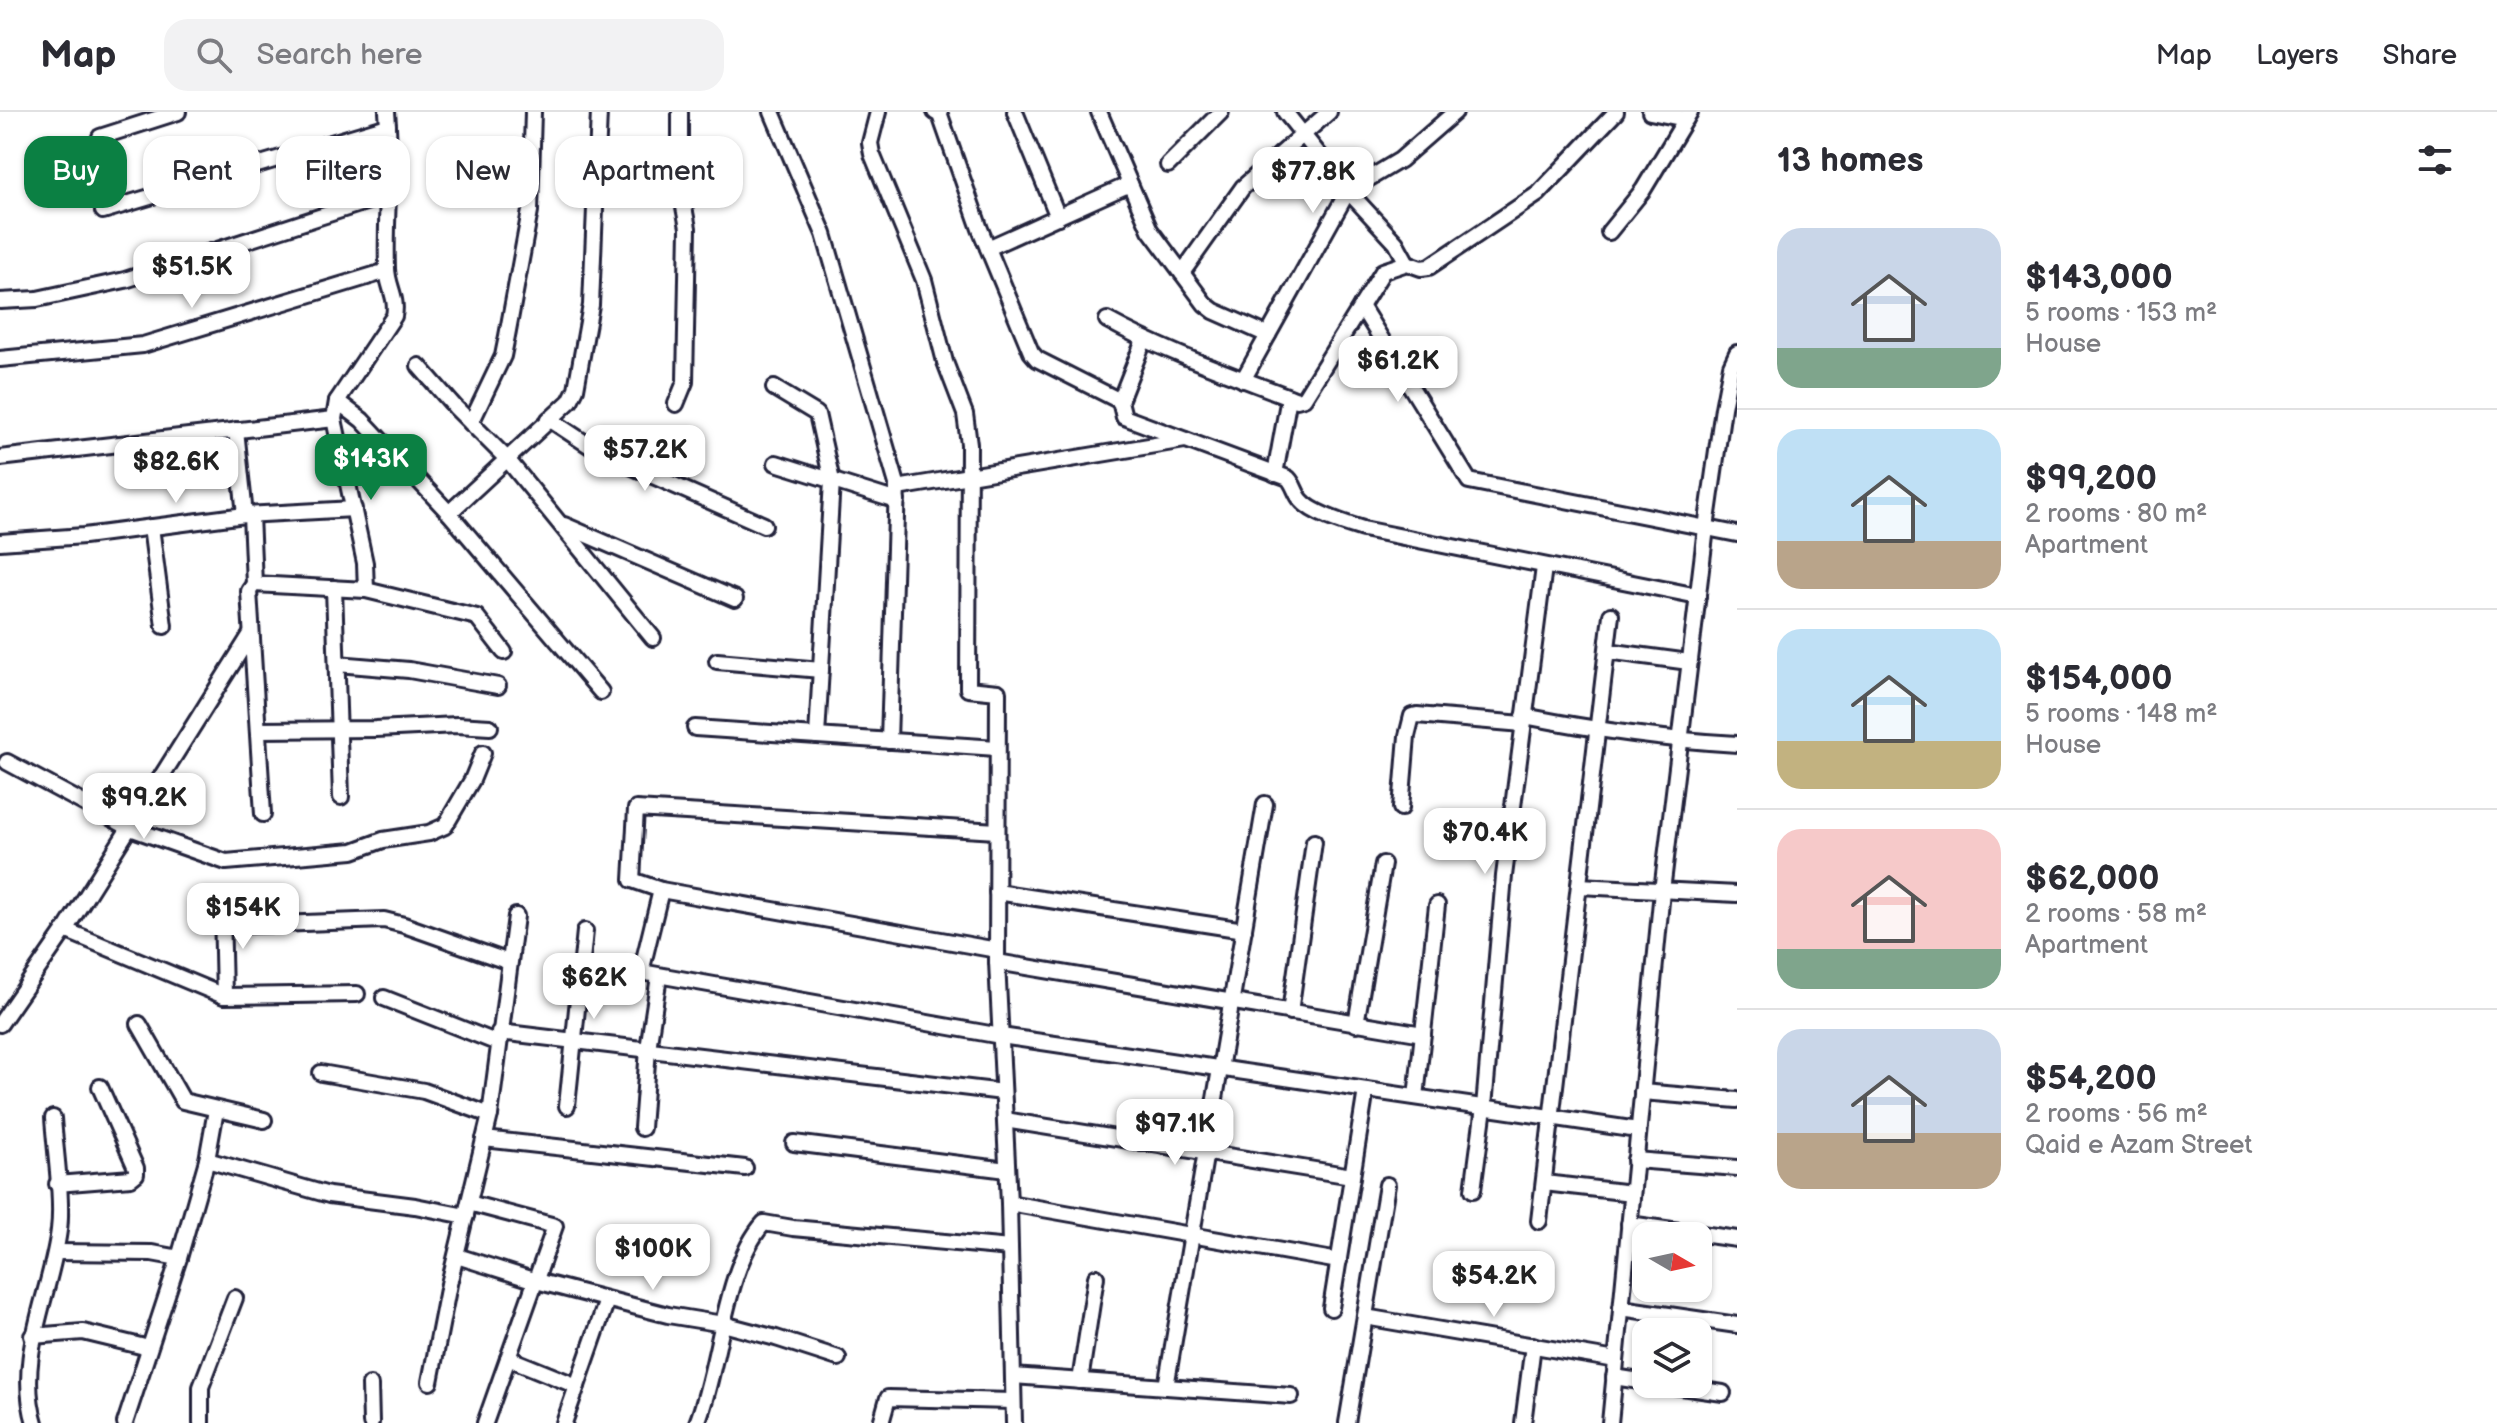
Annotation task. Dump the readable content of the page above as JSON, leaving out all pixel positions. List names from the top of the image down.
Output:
{
  "north": "right",
  "page": {
    "header": "Map",
    "search": "Search here",
    "nav": ["Map", "Layers", "Share"],
    "heading": "13 homes",
    "chip": [
      "Buy",
      "Rent",
      "Filters",
      "New",
      "Apartment"
    ],
    "price": [
      "$77.8K",
      "$51.5K",
      "$61.2K",
      "$57.2K",
      "$143K",
      "$82.6K",
      "$99.2K",
      "$70.4K",
      "$154K",
      "$62K",
      "$97.1K",
      "$100K",
      "$54.2K"
    ],
    "list": [
      {
        "name": "$143,000",
        "note": "5 rooms · 153 m² · House"
      },
      {
        "name": "$99,200",
        "note": "2 rooms · 80 m² · Apartment"
      },
      {
        "name": "$154,000",
        "note": "5 rooms · 148 m² · House"
      },
      {
        "name": "$62,000",
        "note": "2 rooms · 58 m² · Apartment"
      },
      {
        "name": "$54,200",
        "note": "2 rooms · 56 m² · Qaid e Azam Street"
      }
    ]
  }
}
